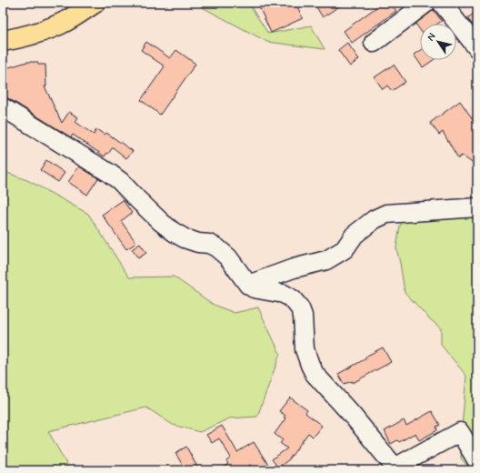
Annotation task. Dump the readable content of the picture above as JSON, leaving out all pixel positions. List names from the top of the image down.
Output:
{
  "north": "top left"
}
